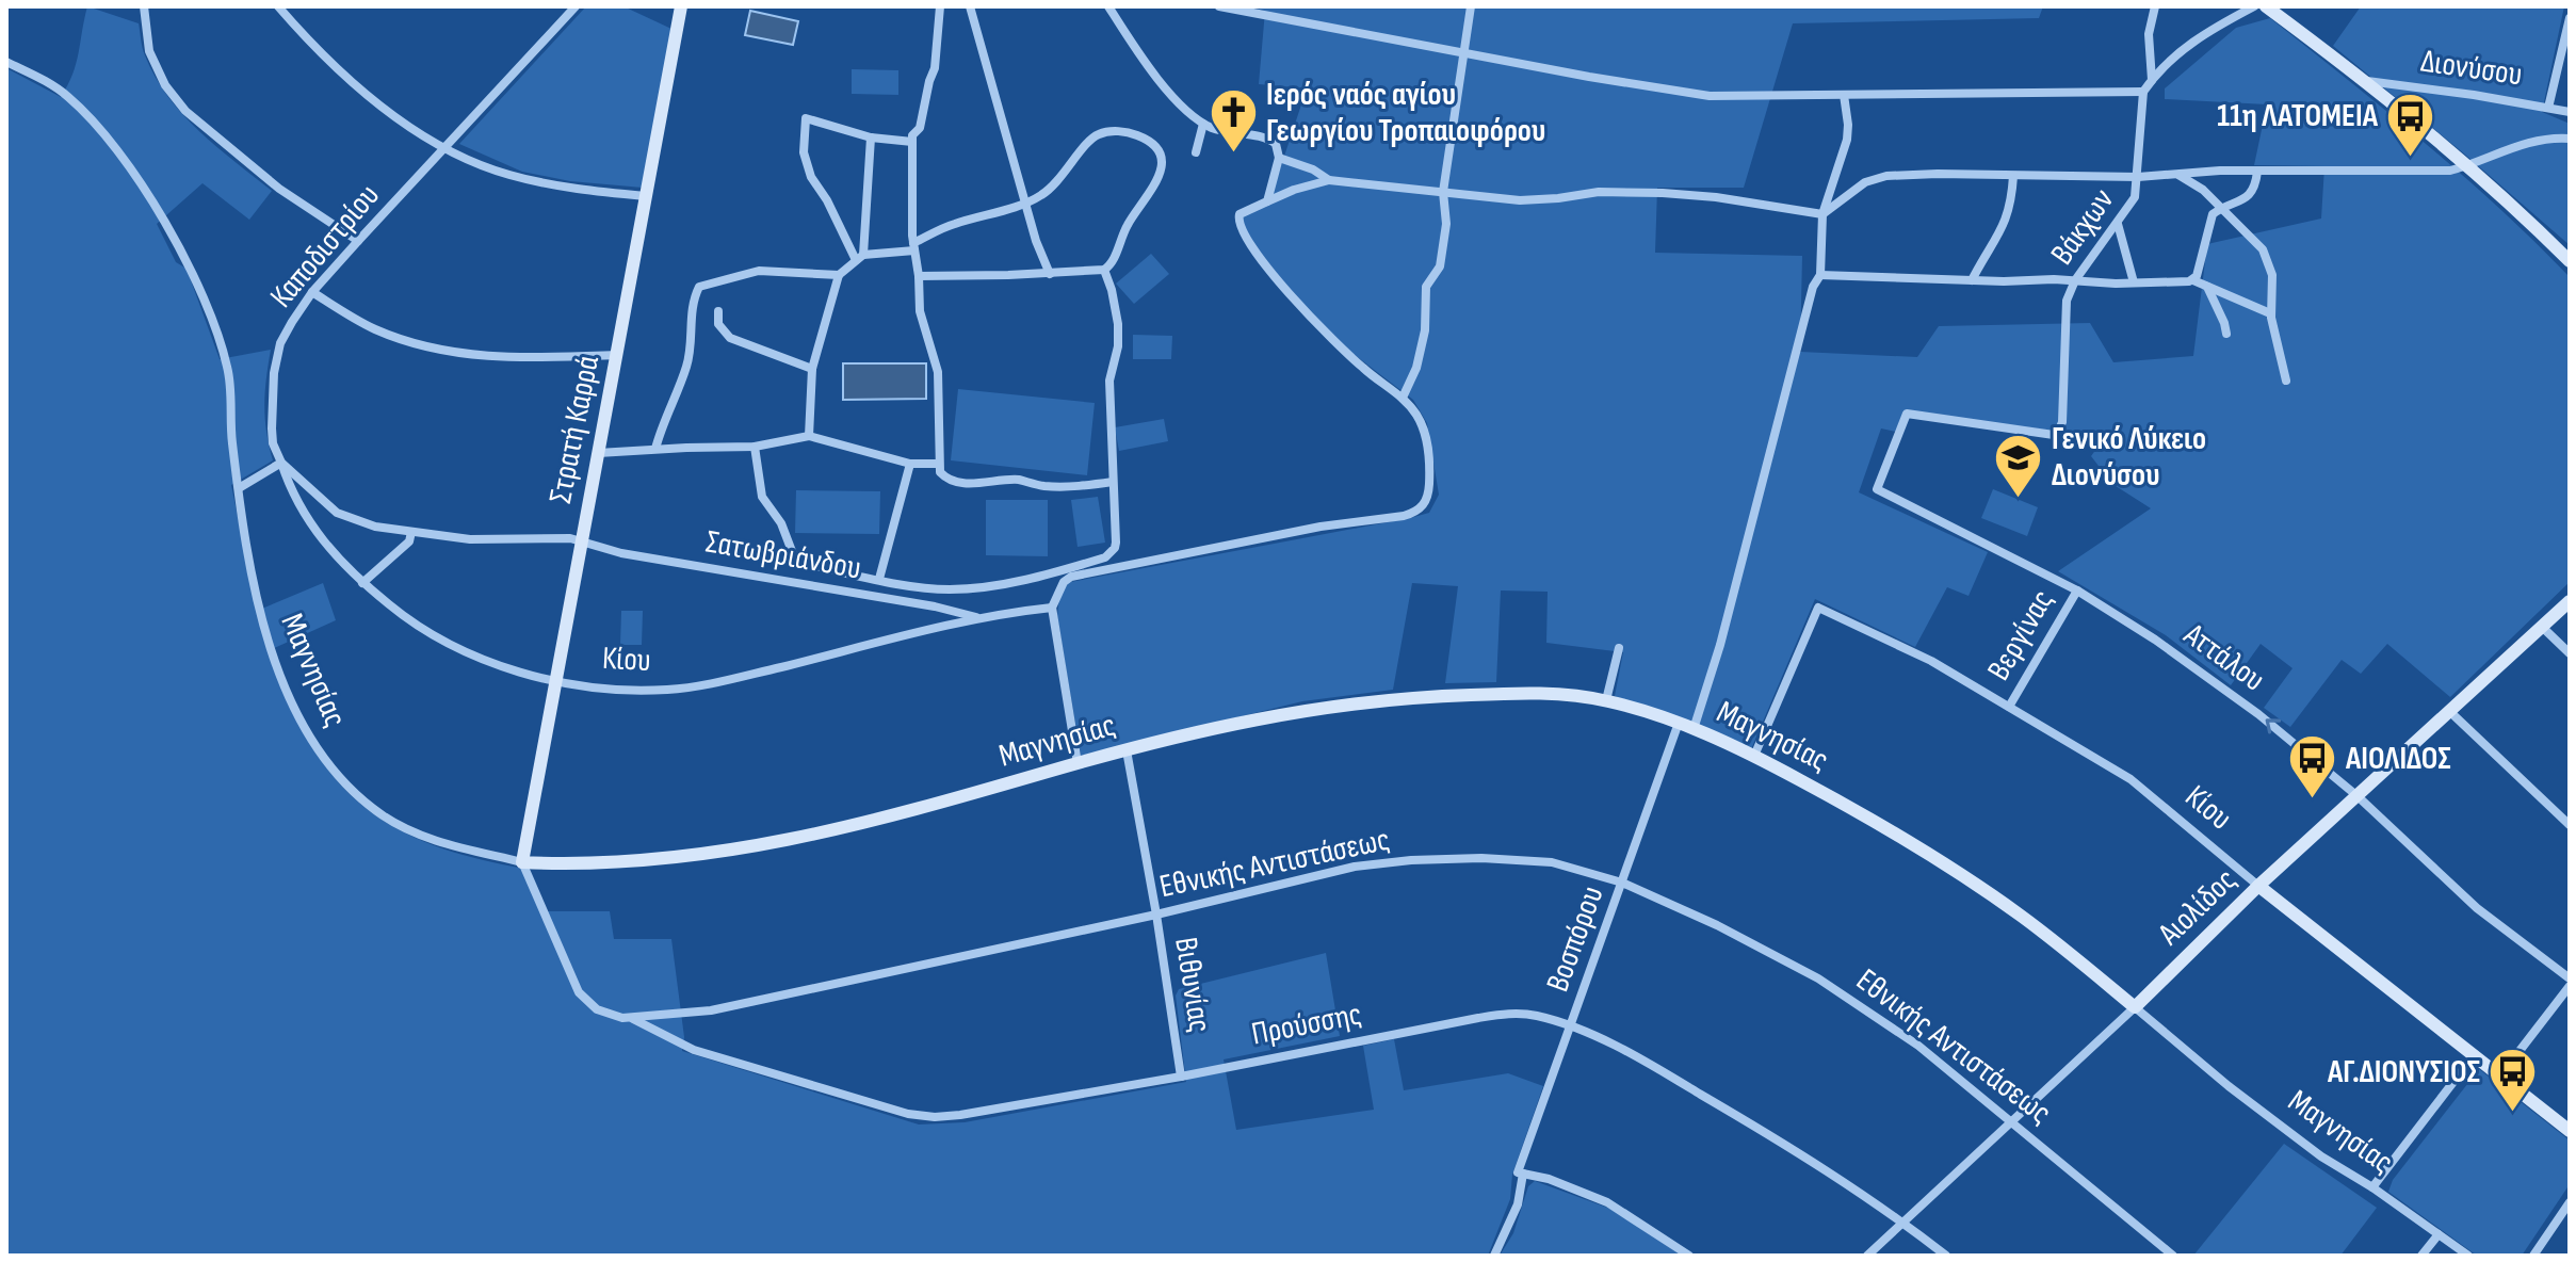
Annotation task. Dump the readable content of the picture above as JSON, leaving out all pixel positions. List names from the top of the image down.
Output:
{
  "streets": {
    "street": [
      "Διονύσου",
      "Βάκχων",
      "Καποδιστρίου",
      "Στρατή Καρρά",
      "Σατωβριάνδου",
      "Βεργίνας",
      "Αττάλου",
      "Κίου",
      "Μαγνησίας",
      "Εθνικής Αντιστάσεως",
      "Αιολίδος",
      "Βοσπόρου",
      "Βιθυνίας",
      "Προύσσης"
    ]
  },
  "crossings": [
    ["Βάκχων", "Αττάλου"],
    ["Καποδιστρίου", "Κίου"],
    ["Στρατή Καρρά", "Σατωβριάνδου"],
    ["Στρατή Καρρά", "Κίου"],
    ["Στρατή Καρρά", "Μαγνησίας"],
    ["Στρατή Καρρά", "Εθνικής Αντιστάσεως"],
    ["Σατωβριάνδου", "Κίου"],
    ["Βεργίνας", "Αττάλου"],
    ["Βεργίνας", "Κίου"],
    ["Αττάλου", "Αιολίδος"],
    ["Κίου", "Μαγνησίας"],
    ["Κίου", "Αιολίδος"],
    ["Μαγνησίας", "Εθνικής Αντιστάσεως"],
    ["Μαγνησίας", "Αιολίδος"],
    ["Μαγνησίας", "Βοσπόρου"],
    ["Μαγνησίας", "Βιθυνίας"],
    ["Εθνικής Αντιστάσεως", "Αιολίδος"],
    ["Εθνικής Αντιστάσεως", "Βοσπόρου"],
    ["Εθνικής Αντιστάσεως", "Βιθυνίας"],
    ["Εθνικής Αντιστάσεως", "Προύσσης"],
    ["Αιολίδος", "Προύσσης"],
    ["Βοσπόρου", "Προύσσης"],
    ["Βιθυνίας", "Προύσσης"]
  ],
  "one_way": ["Αττάλου"],
  "places": {
    "church": ["Ιερός ναός αγίου Γεωργίου Τροπαιοφόρου"],
    "bus stop": ["11η ΛΑΤΟΜΕΙΑ", "ΑΙΟΛΙΔΟΣ", "ΑΓ.ΔΙΟΝΥΣΙΟΣ"],
    "school or university": ["Γενικό Λύκειο Διονύσου"]
  }
}
